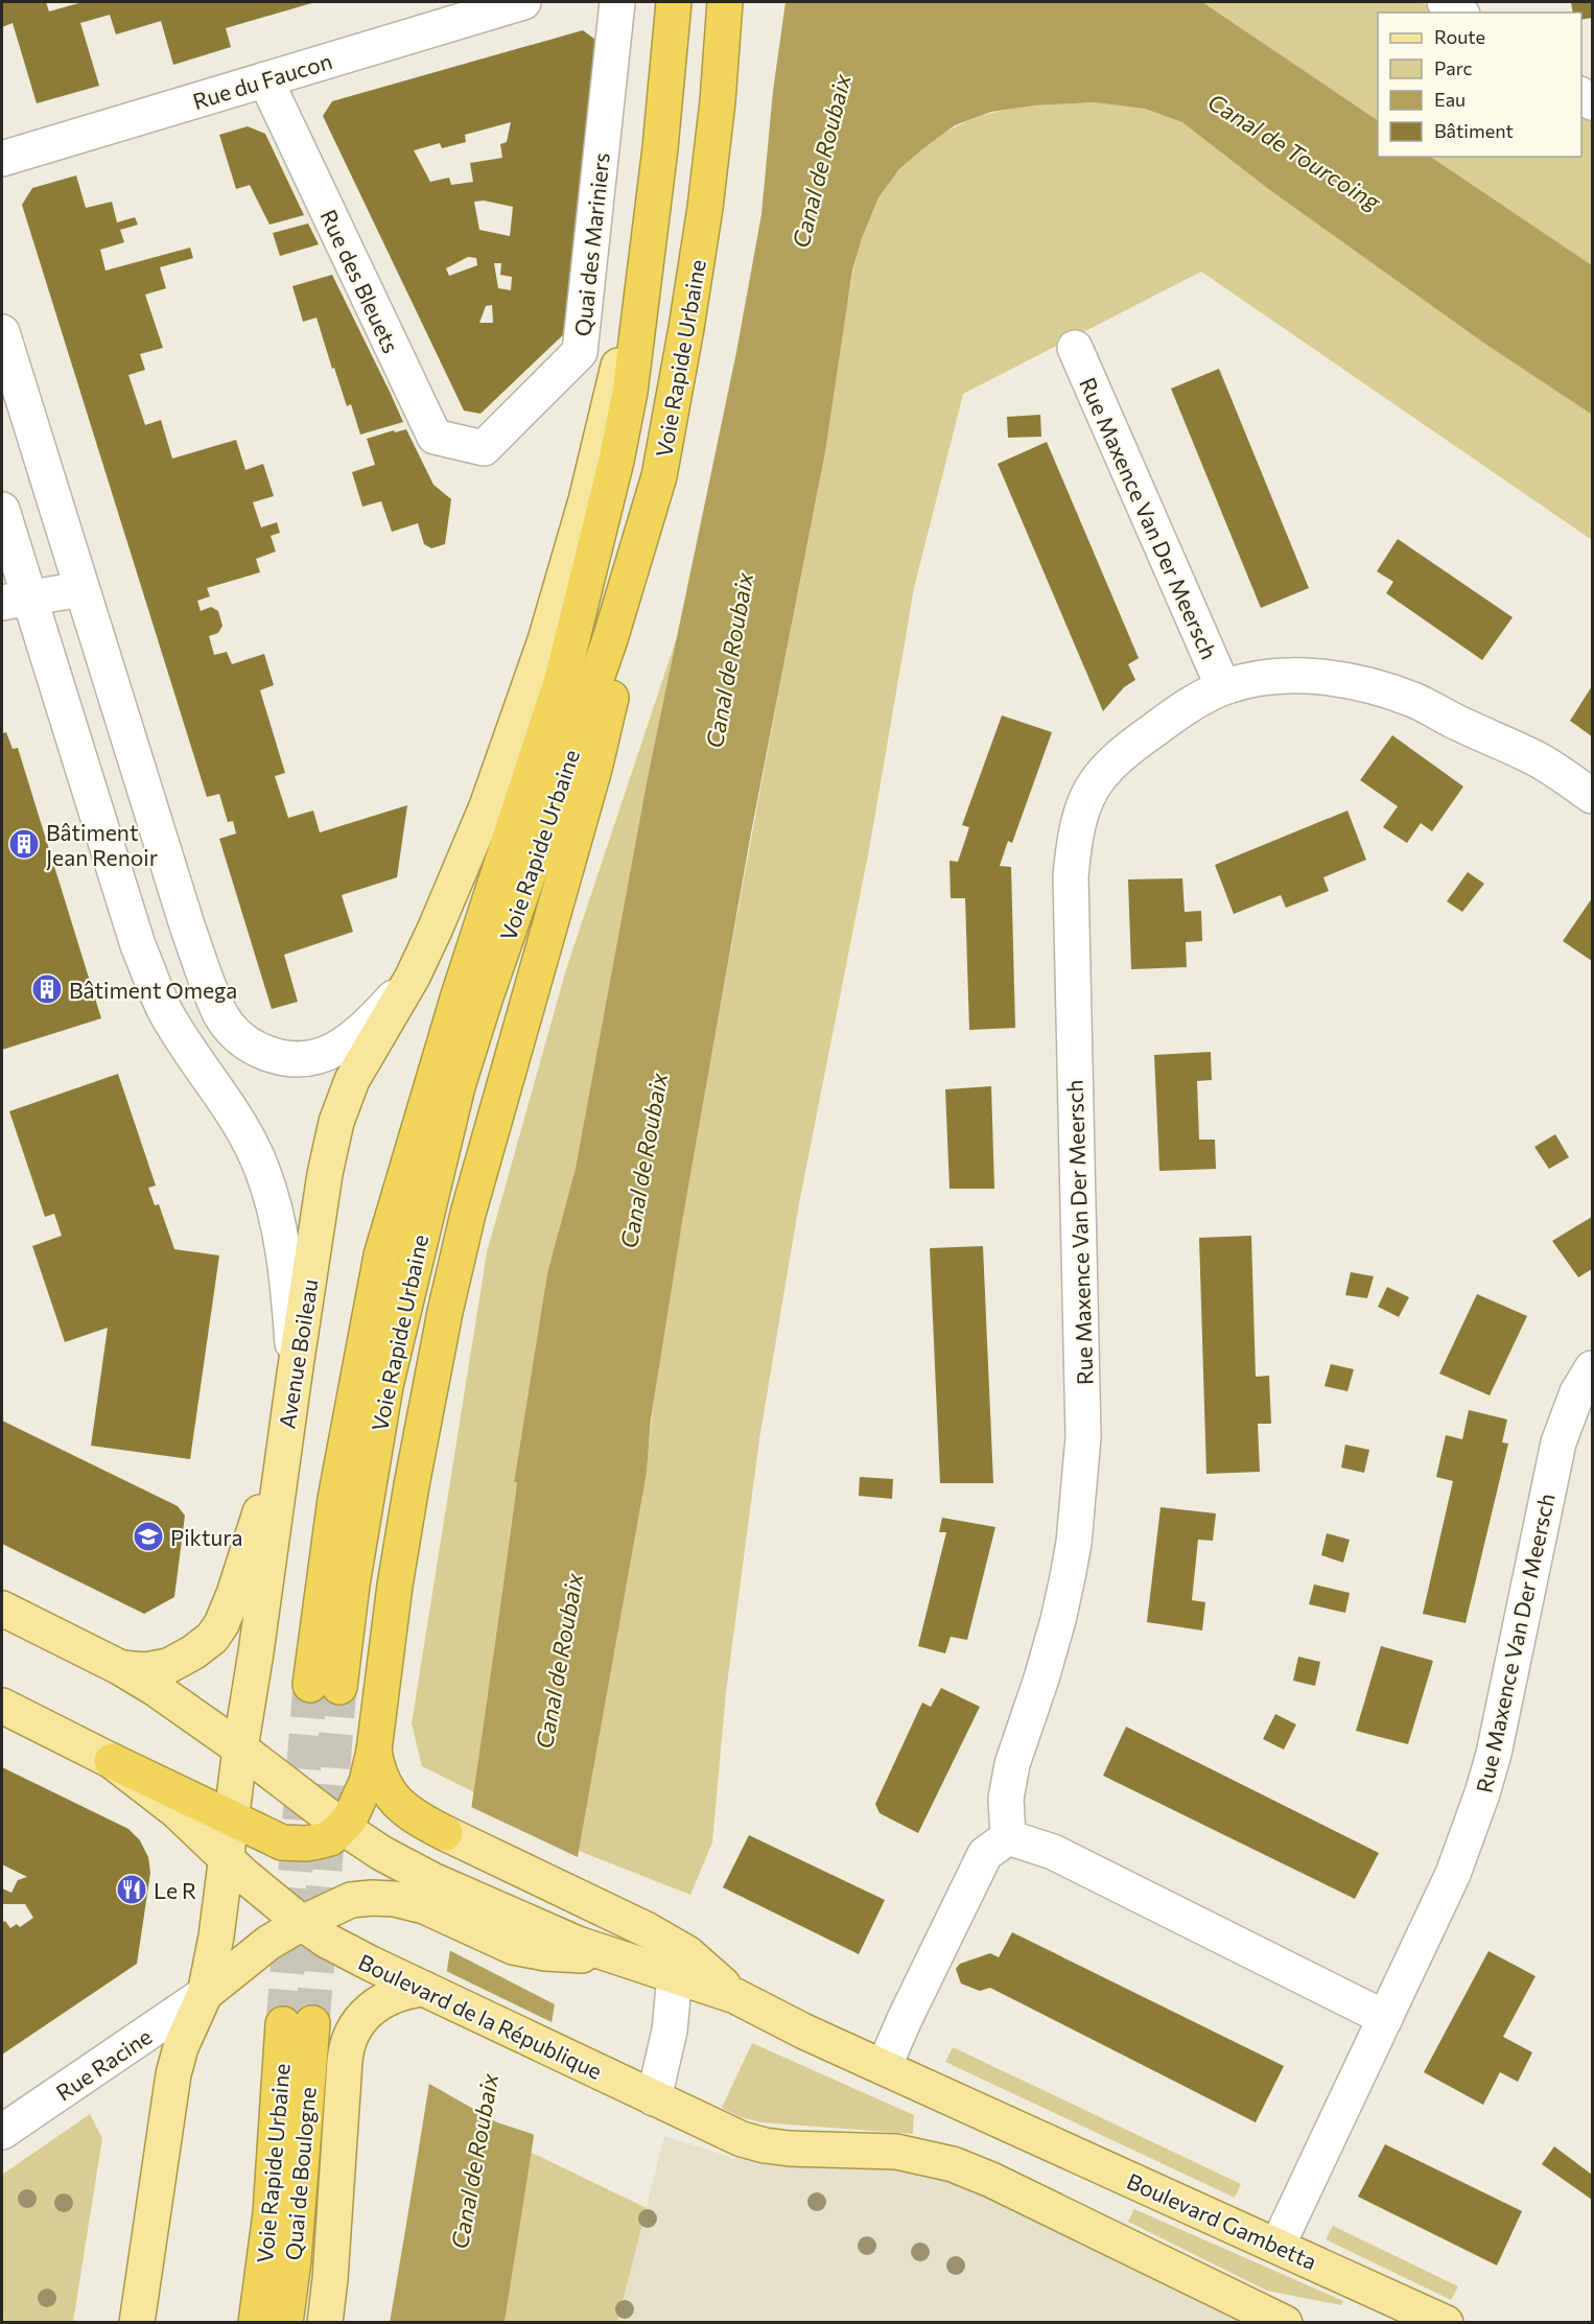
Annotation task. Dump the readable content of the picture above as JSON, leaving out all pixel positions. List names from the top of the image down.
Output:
{
  "streets": {
    "highway": ["Voie Rapide Urbaine"],
    "main road": ["Avenue Boileau", "Boulevard de la République", "Boulevard Gambetta"],
    "street": [
      "Rue du Faucon",
      "Quai des Mariniers",
      "Rue des Bleuets",
      "Rue Maxence Van Der Meersch",
      "Rue Racine"
    ]
  },
  "crossings": [
    ["Rue du Faucon", "Rue des Bleuets"],
    ["Quai des Mariniers", "Rue des Bleuets"],
    ["Voie Rapide Urbaine", "Avenue Boileau"],
    ["Rue Maxence Van Der Meersch", "Boulevard Gambetta"],
    ["Avenue Boileau", "Boulevard de la République"],
    ["Avenue Boileau", "Rue Racine"]
  ],
  "water": ["Canal de Tourcoing", "Canal de Roubaix"],
  "places": {
    "building": ["Bâtiment Jean Renoir", "Bâtiment Omega"],
    "school or university": ["Piktura"],
    "restaurant": ["Le R"]
  },
  "legend": [
    "Route",
    "Parc",
    "Eau",
    "Bâtiment"
  ]
}
